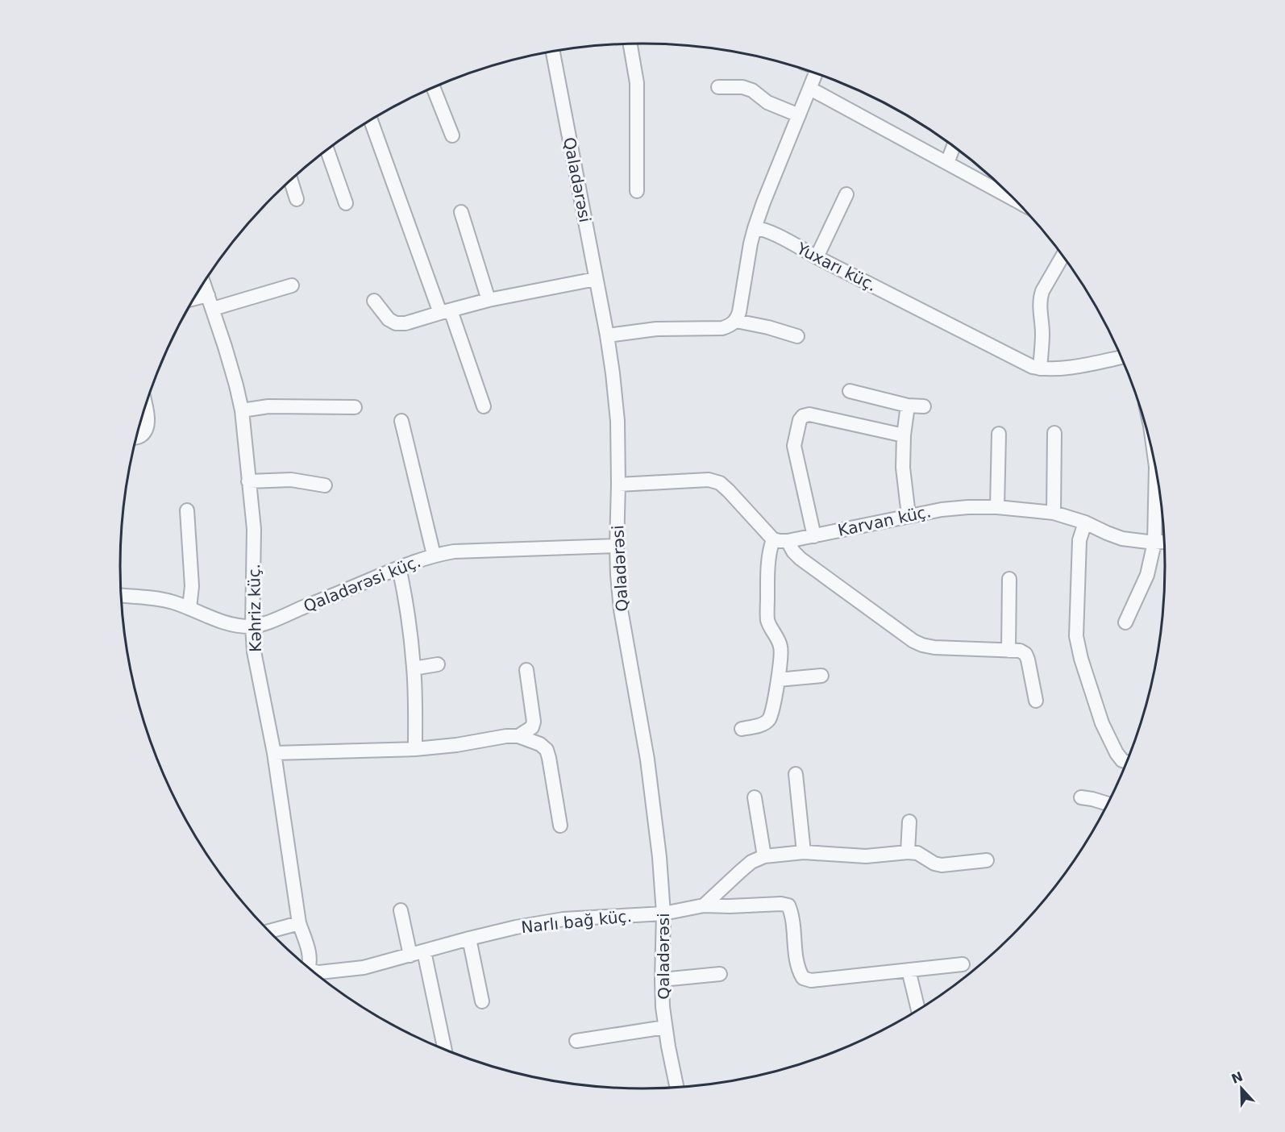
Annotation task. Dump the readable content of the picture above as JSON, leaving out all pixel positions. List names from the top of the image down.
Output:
{
  "streets": {
    "street": [
      "Qaladərəsi",
      "Yuxarı küç.",
      "Karvan küç.",
      "Qaladərəsi küç.",
      "Kəhriz küç.",
      "Narlı bağ küç."
    ]
  },
  "crossings": [
    ["Qaladərəsi", "Qaladərəsi küç."],
    ["Qaladərəsi", "Narlı bağ küç."],
    ["Qaladərəsi küç.", "Kəhriz küç."]
  ],
  "north": "top"
}
